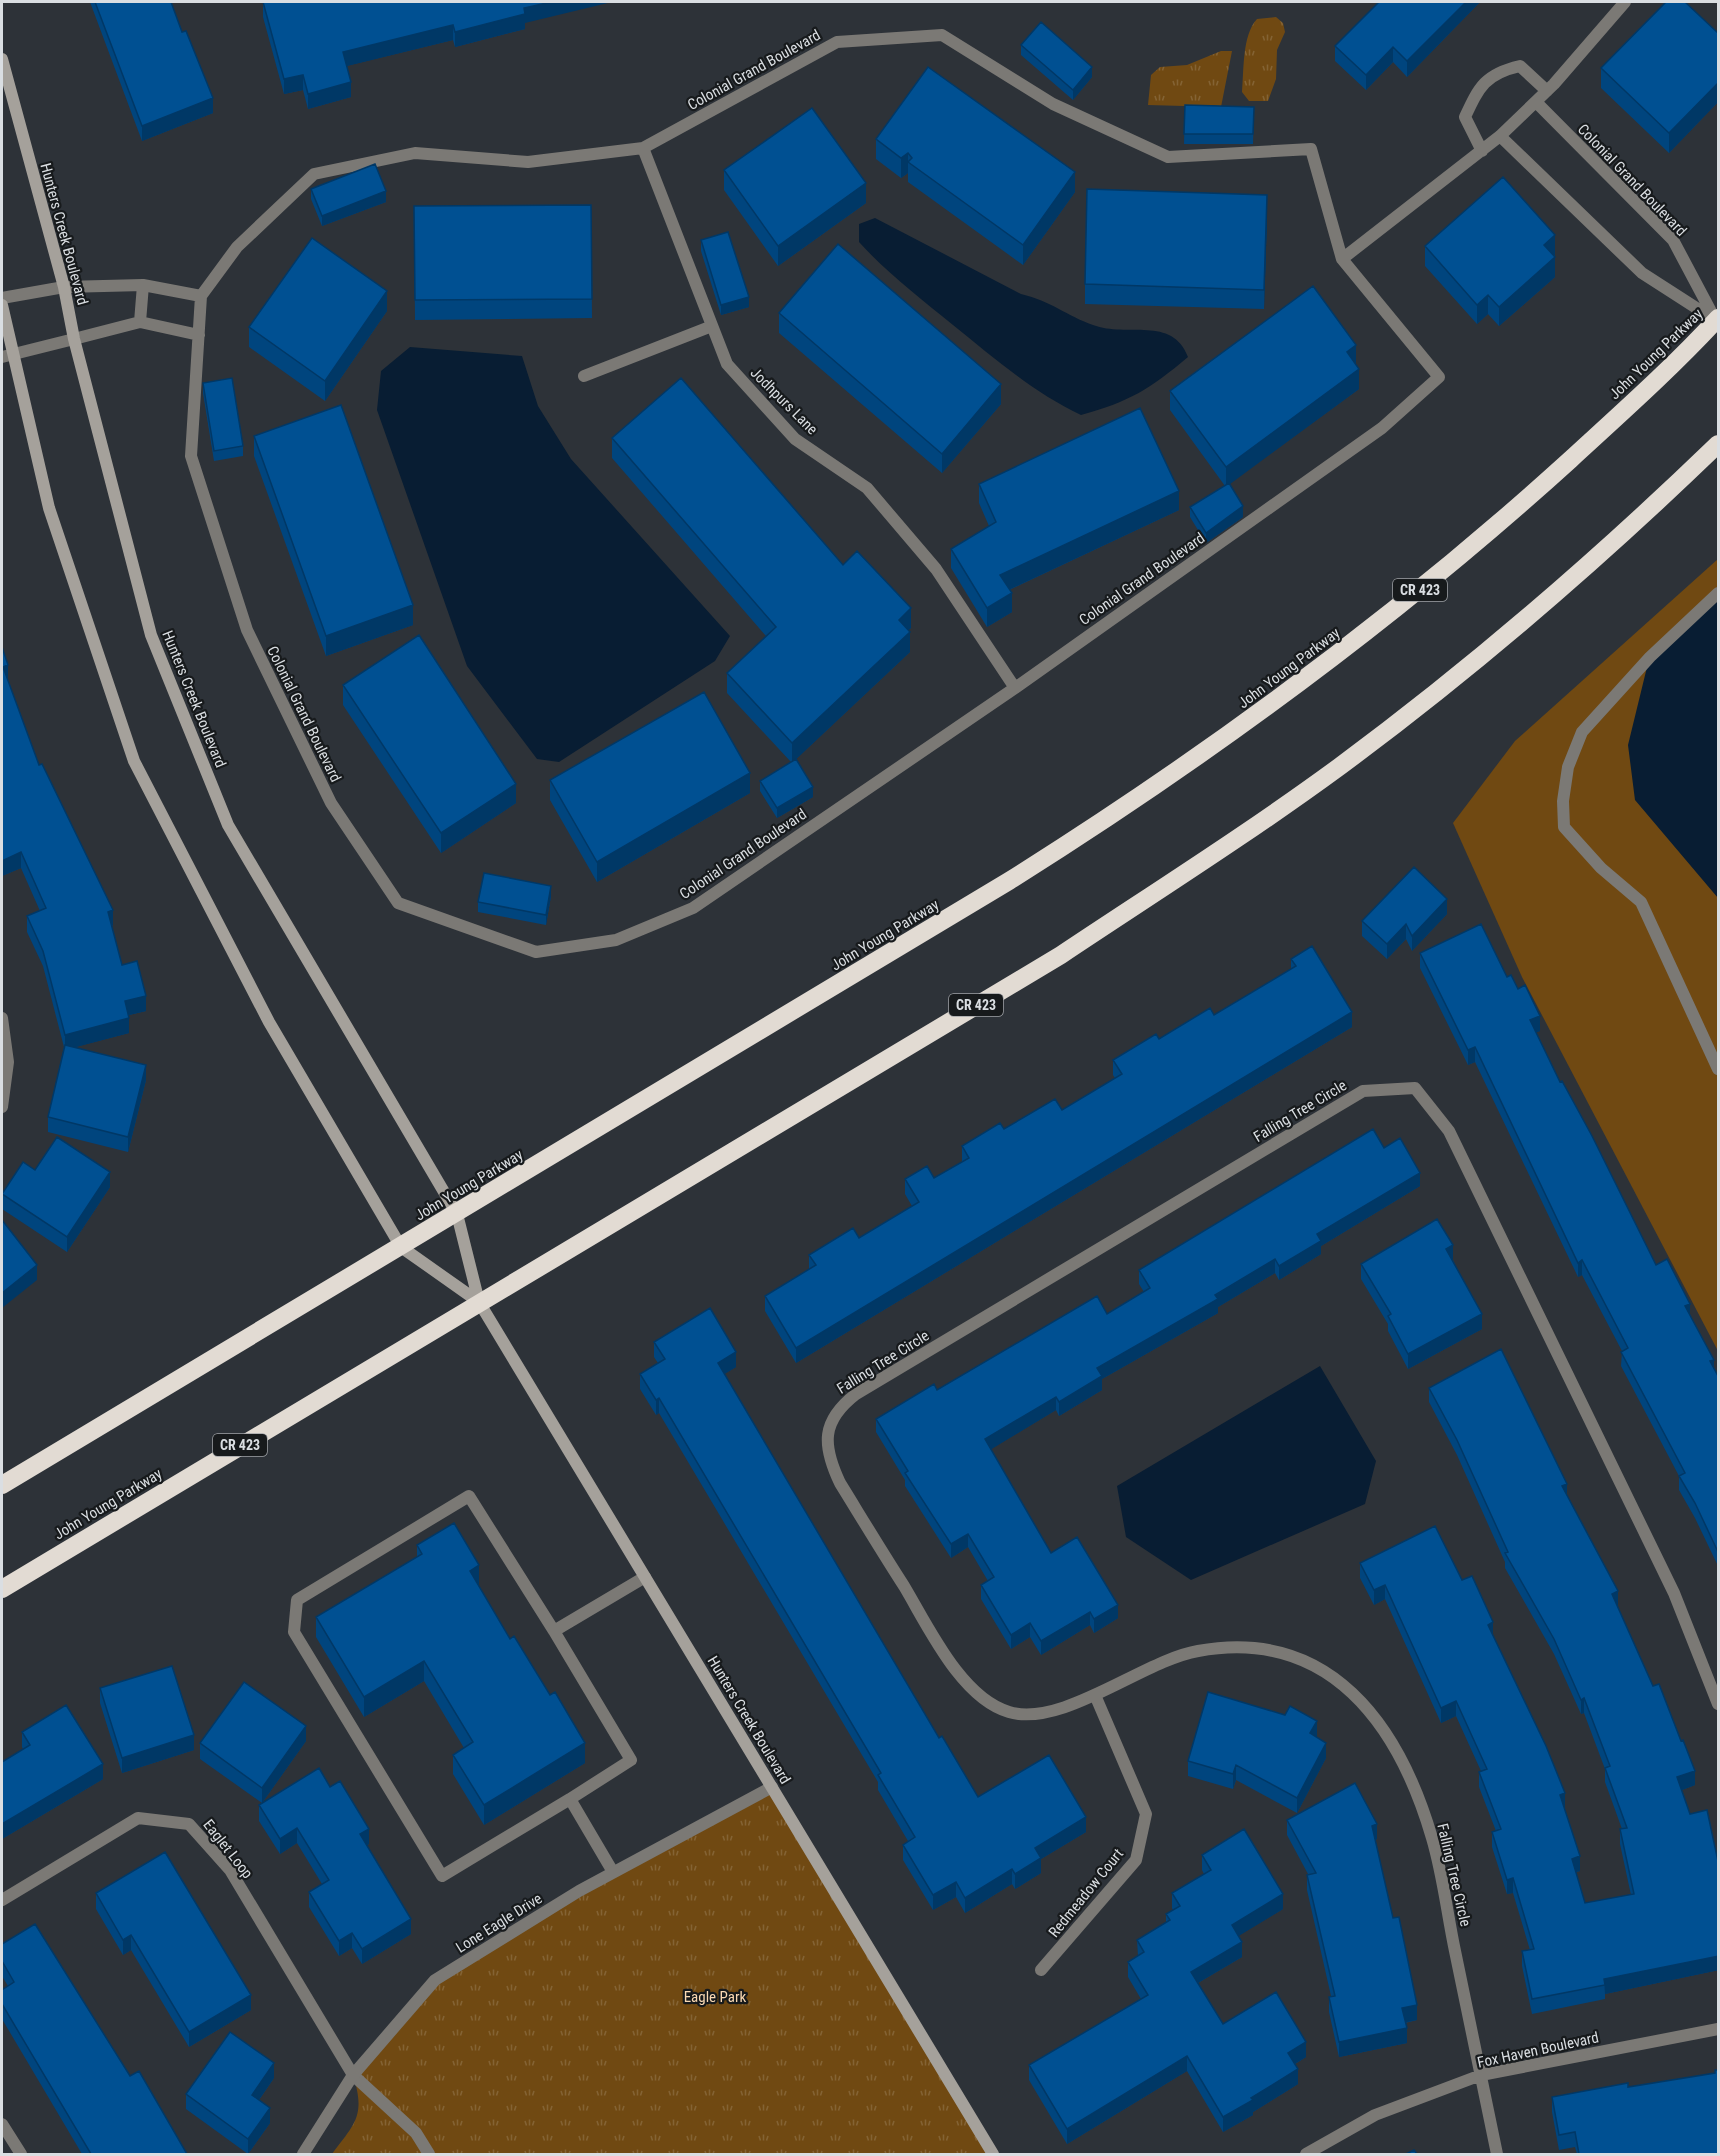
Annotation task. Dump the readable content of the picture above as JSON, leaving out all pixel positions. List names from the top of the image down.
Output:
{
  "streets": {
    "highway": ["John Young Parkway", "CR 423"],
    "street": [
      "Colonial Grand Boulevard",
      "Hunters Creek Boulevard",
      "Jodhpurs Lane",
      "Falling Tree Circle",
      "Eaglet Loop",
      "Redmeadow Court",
      "Lone Eagle Drive",
      "Fox Haven Boulevard"
    ]
  },
  "crossings": [
    ["Colonial Grand Boulevard", "John Young Parkway"],
    ["Colonial Grand Boulevard", "Jodhpurs Lane"],
    ["Hunters Creek Boulevard", "John Young Parkway"],
    ["Hunters Creek Boulevard", "Lone Eagle Drive"],
    ["Falling Tree Circle", "Redmeadow Court"],
    ["Falling Tree Circle", "Fox Haven Boulevard"],
    ["Eaglet Loop", "Lone Eagle Drive"]
  ],
  "parks": ["Eagle Park"]
}
